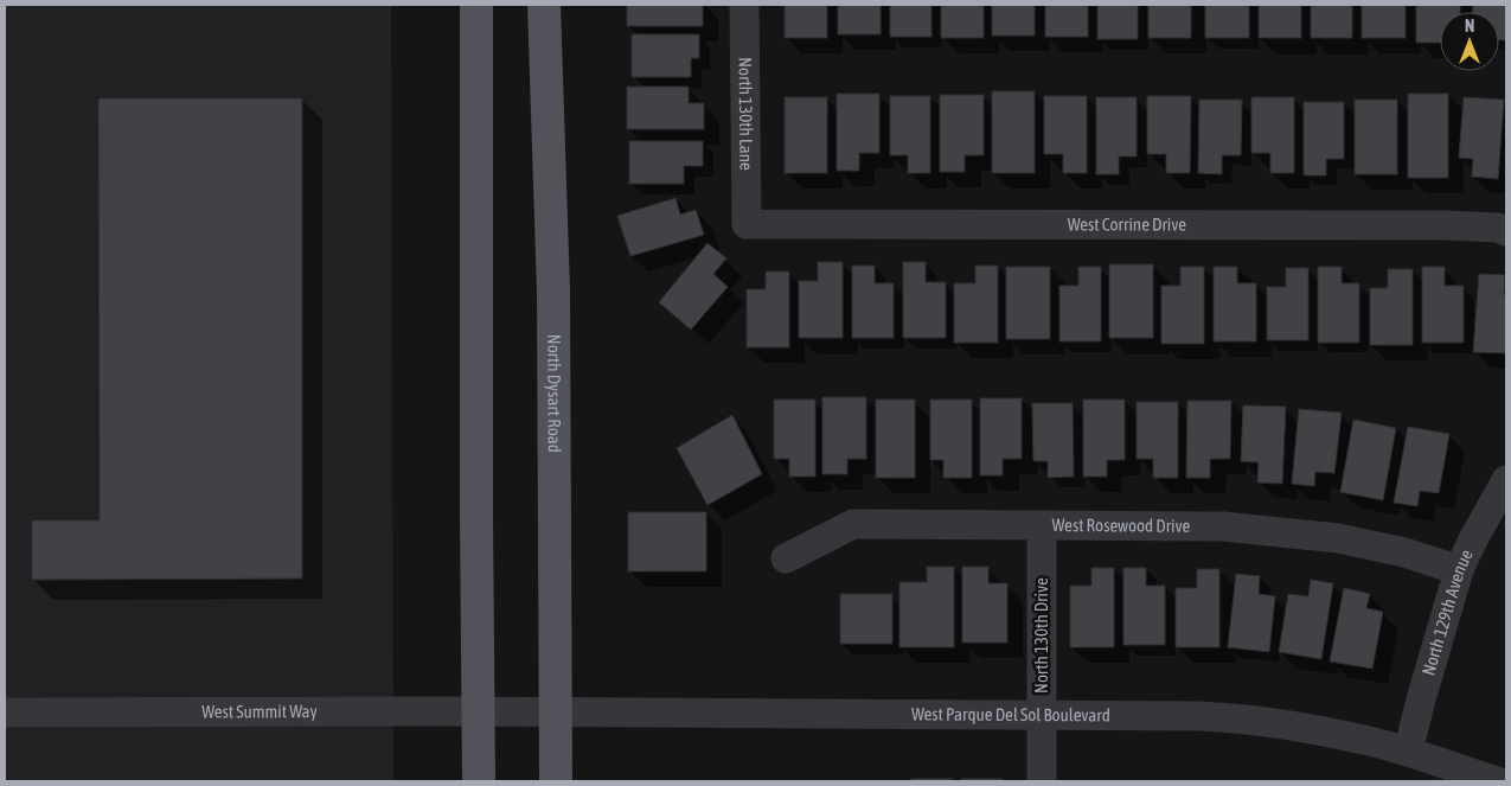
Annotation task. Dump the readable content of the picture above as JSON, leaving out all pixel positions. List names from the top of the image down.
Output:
{
  "streets": {
    "main road": ["North Dysart Road"],
    "street": [
      "North 130th Lane",
      "West Corrine Drive",
      "West Rosewood Drive",
      "North 129th Avenue",
      "North 130th Drive",
      "West Summit Way",
      "West Parque Del Sol Boulevard"
    ]
  },
  "crossings": [
    ["North 130th Lane", "West Corrine Drive"],
    ["North Dysart Road", "West Parque Del Sol Boulevard"],
    ["West Rosewood Drive", "North 129th Avenue"],
    ["West Rosewood Drive", "North 130th Drive"],
    ["North 129th Avenue", "West Parque Del Sol Boulevard"],
    ["North 130th Drive", "West Parque Del Sol Boulevard"],
    ["West Summit Way", "West Parque Del Sol Boulevard"]
  ],
  "north": "top"
}
